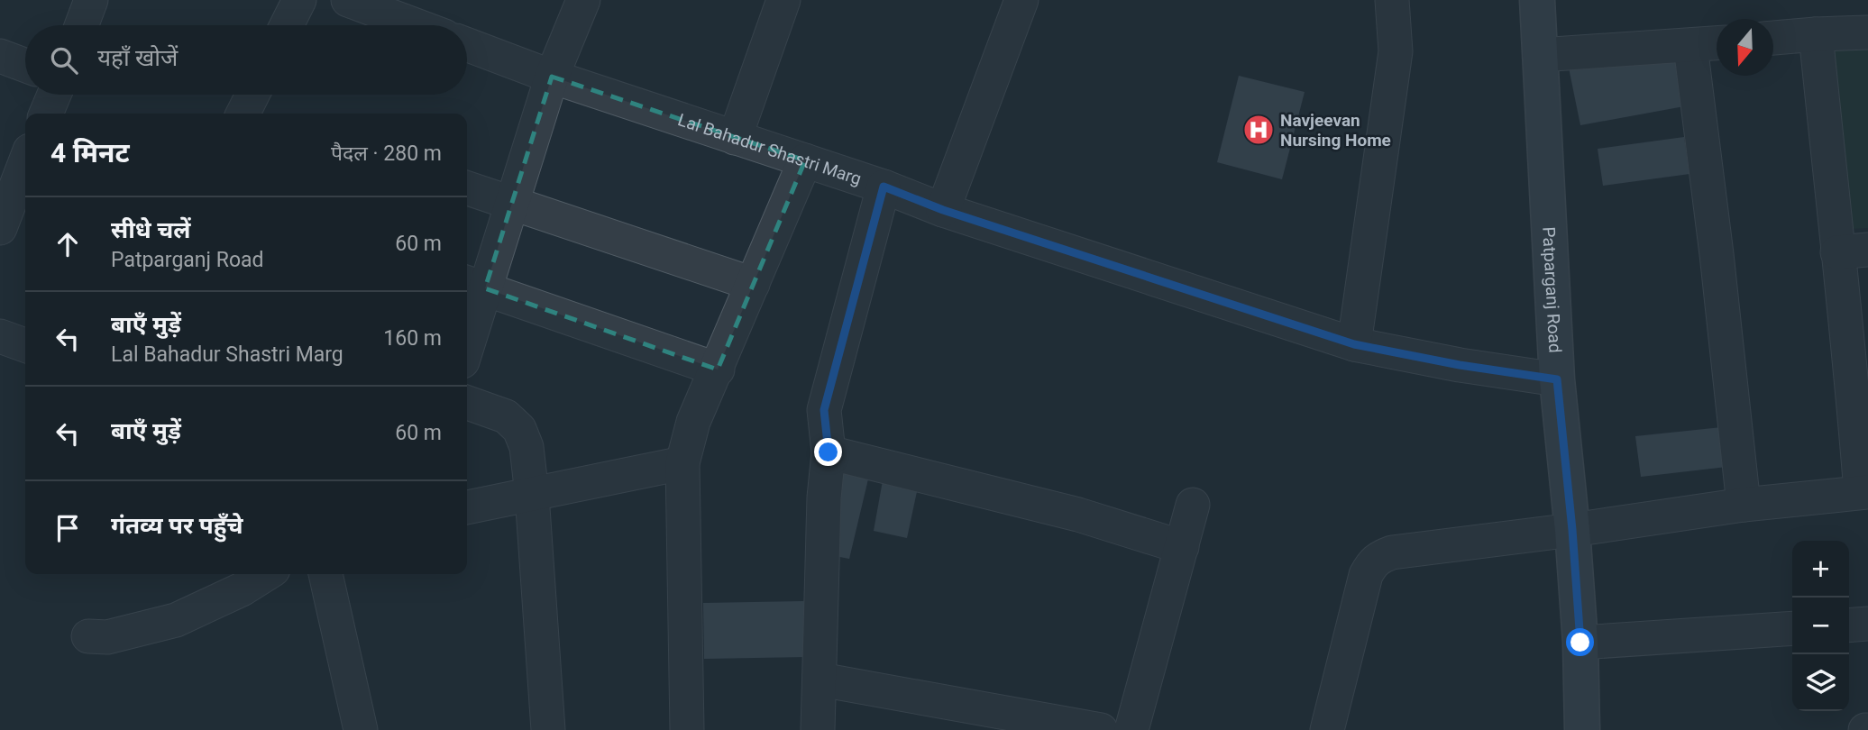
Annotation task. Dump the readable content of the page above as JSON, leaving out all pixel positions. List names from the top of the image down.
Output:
{
  "streets": {
    "street": ["Lal Bahadur Shastri Marg", "Patparganj Road"]
  },
  "crossings": [
    ["Lal Bahadur Shastri Marg", "Patparganj Road"]
  ],
  "places": {
    "hospital": ["Navjeevan Nursing Home"]
  },
  "north": "bottom",
  "page": {
    "search": "यहाँ खोजें",
    "heading": ["4 मिनट", "पैदल · 280 m"],
    "list": [
      ["सीधे चलें", "Patparganj Road", "60 m"],
      ["बाएँ मुड़ें", "Lal Bahadur Shastri Marg", "160 m"],
      ["बाएँ मुड़ें", "60 m"],
      "गंतव्य पर पहुँचे"
    ],
    "map_buttons": ["+", "−"]
  }
}
